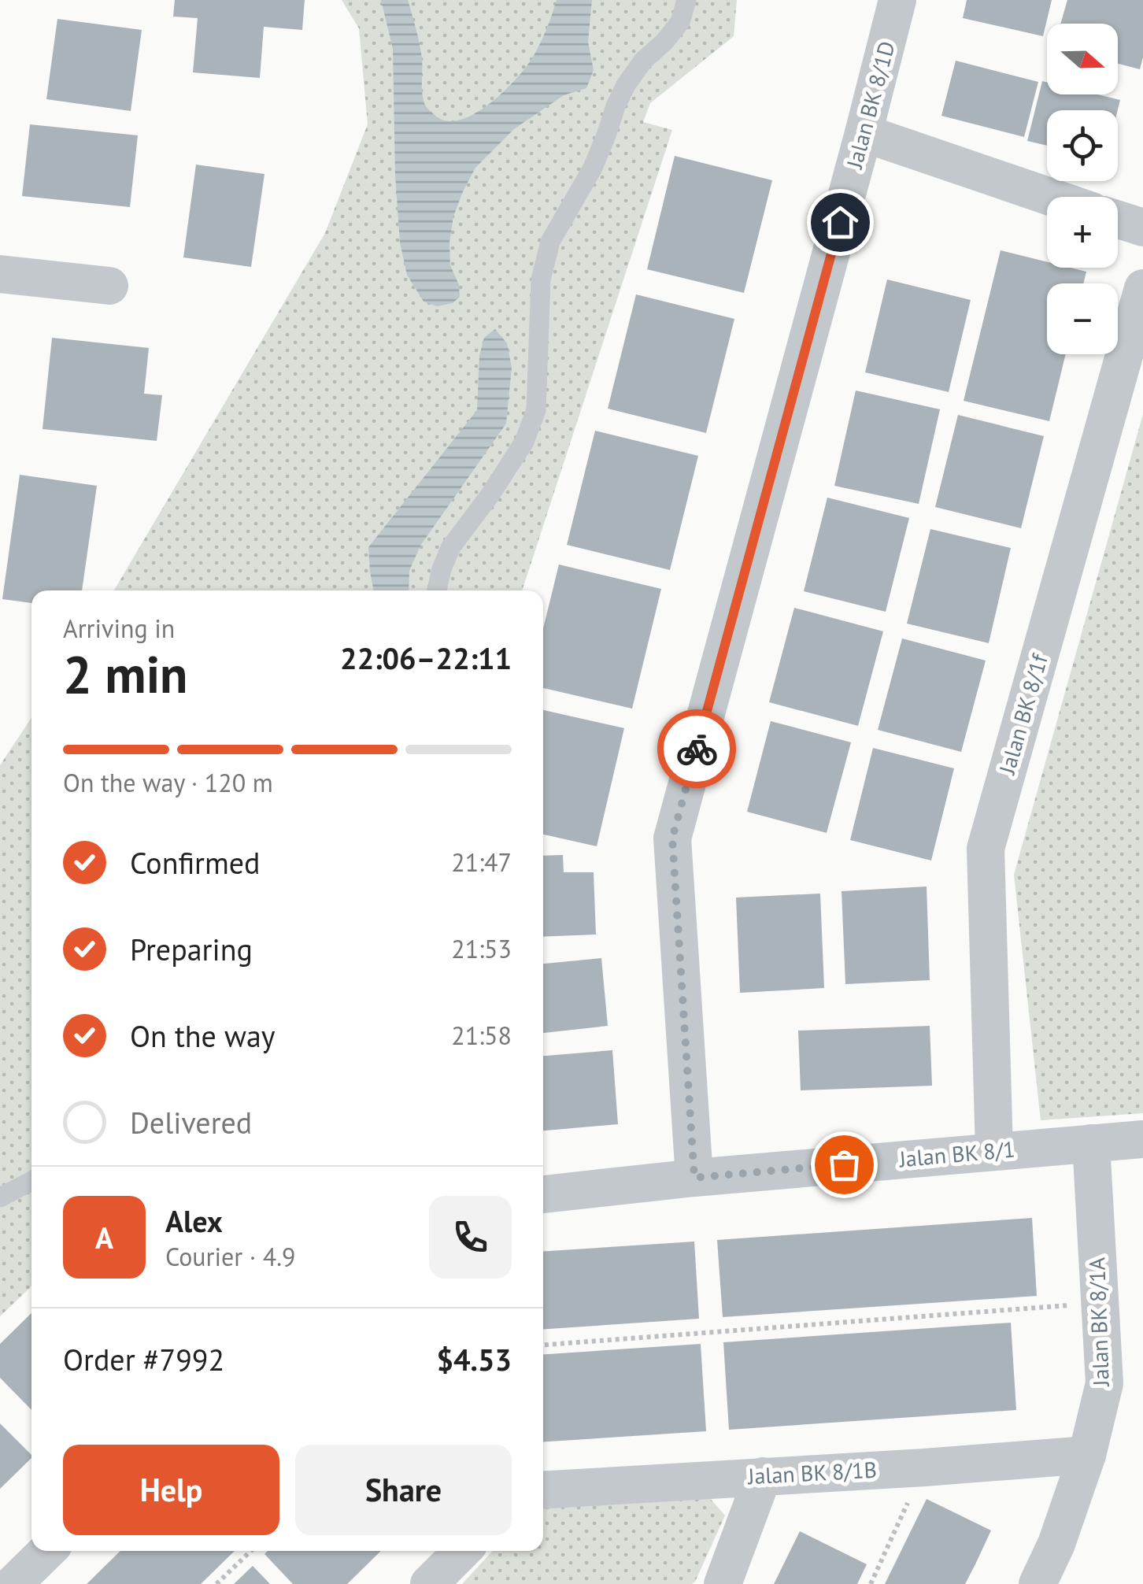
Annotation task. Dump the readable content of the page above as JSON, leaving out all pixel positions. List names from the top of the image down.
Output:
{
  "streets": {
    "street": [
      "Jalan BK 8/1D",
      "Jalan BK 8/1f",
      "Jalan BK 8/1",
      "Jalan BK 8/1A",
      "Jalan BK 8/1B"
    ]
  },
  "crossings": [
    ["Jalan BK 8/1D", "Jalan BK 8/1"],
    ["Jalan BK 8/1f", "Jalan BK 8/1"],
    ["Jalan BK 8/1", "Jalan BK 8/1A"],
    ["Jalan BK 8/1A", "Jalan BK 8/1B"]
  ],
  "north": "right",
  "page": {
    "map_buttons": ["+", "−"],
    "heading": ["2 min", "Arriving in", "22:06–22:11"],
    "panel": [
      "Alex",
      "Courier · 4.9",
      "Order #7992",
      "$4.53"
    ],
    "bar": "On the way · 120 m",
    "list": [
      ["Confirmed", "21:47"],
      ["Preparing", "21:53"],
      ["On the way", "21:58"],
      "Delivered"
    ],
    "round": "A",
    "buttons": ["Help", "Share"]
  }
}
